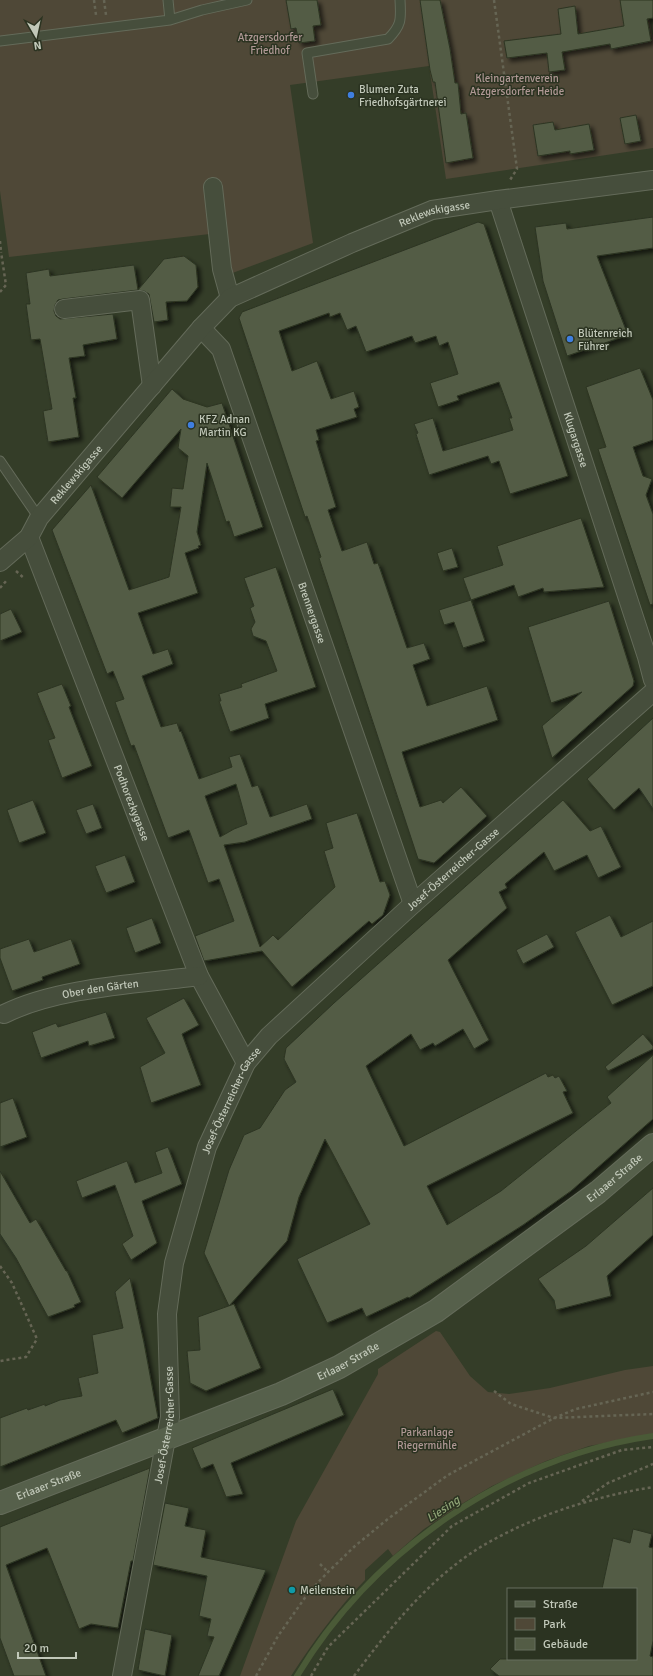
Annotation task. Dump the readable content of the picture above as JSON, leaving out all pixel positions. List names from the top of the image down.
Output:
{
  "streets": {
    "main road": ["Erlaaer Straße"],
    "street": [
      "Reklewskigasse",
      "Klugargasse",
      "Brennergasse",
      "Podhorezkygasse",
      "Josef-Österreicher-Gasse",
      "Ober den Gärten"
    ]
  },
  "crossings": [
    ["Reklewskigasse", "Klugargasse"],
    ["Reklewskigasse", "Brennergasse"],
    ["Reklewskigasse", "Podhorezkygasse"],
    ["Brennergasse", "Josef-Österreicher-Gasse"],
    ["Podhorezkygasse", "Josef-Österreicher-Gasse"],
    ["Podhorezkygasse", "Ober den Gärten"],
    ["Josef-Österreicher-Gasse", "Erlaaer Straße"]
  ],
  "water": ["Liesing"],
  "parks": ["Atzgersdorfer Friedhof", "Kleingartenverein Atzgersdorfer Heide", "Parkanlage Riegermühle"],
  "places": [
    "Blumen Zuta Friedhofsgärtnerei",
    "Blütenreich Führer",
    "KFZ Adnan Martin KG",
    "Meilenstein"
  ],
  "legend": ["Straße", "Park", "Gebäude"],
  "scale_bar": "20 m",
  "north": "bottom"
}
